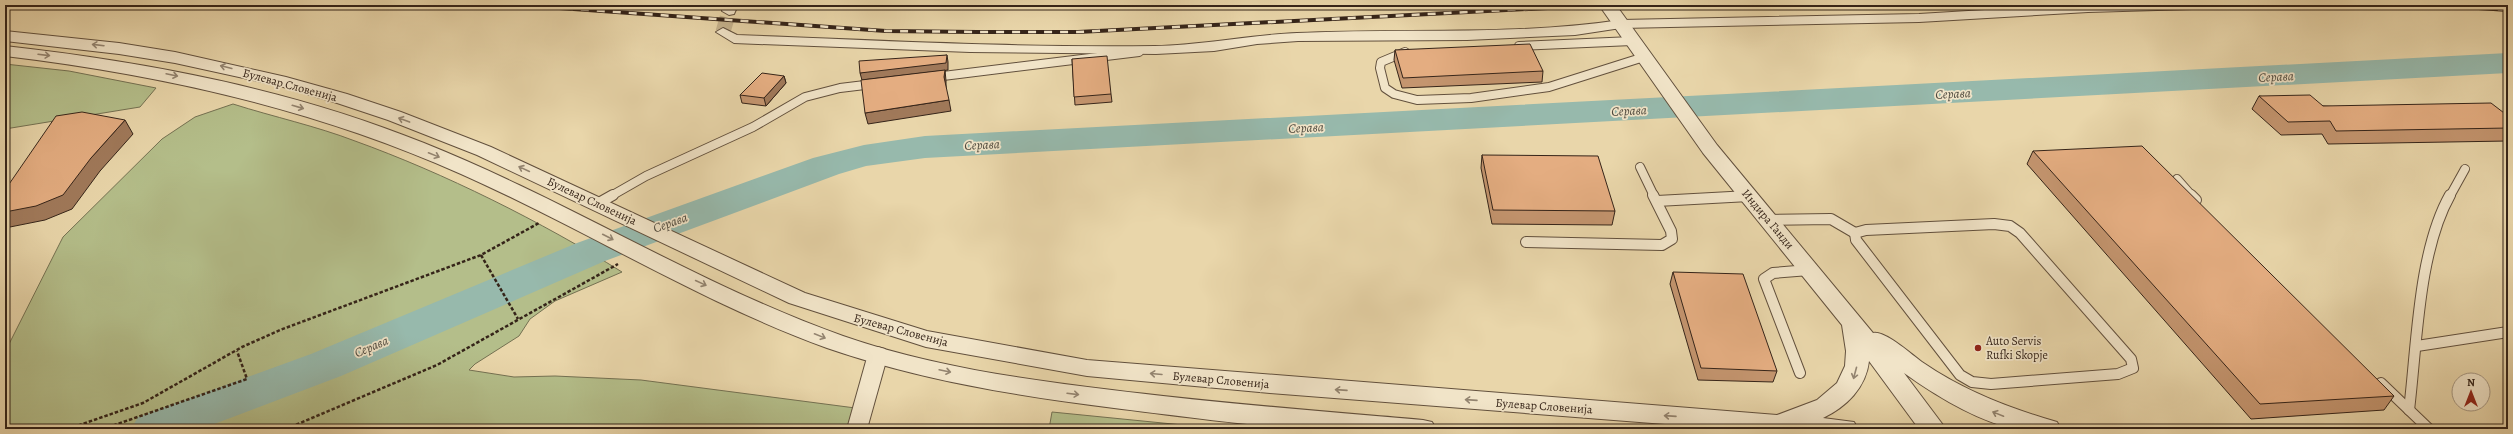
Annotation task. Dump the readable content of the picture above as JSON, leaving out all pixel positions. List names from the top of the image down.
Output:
{
  "streets": {
    "street": ["Булевар Словенија", "Индира Ганди"]
  },
  "water": ["Серава"],
  "places": ["Auto Servis Rufki Skopje"],
  "north": "top"
}
